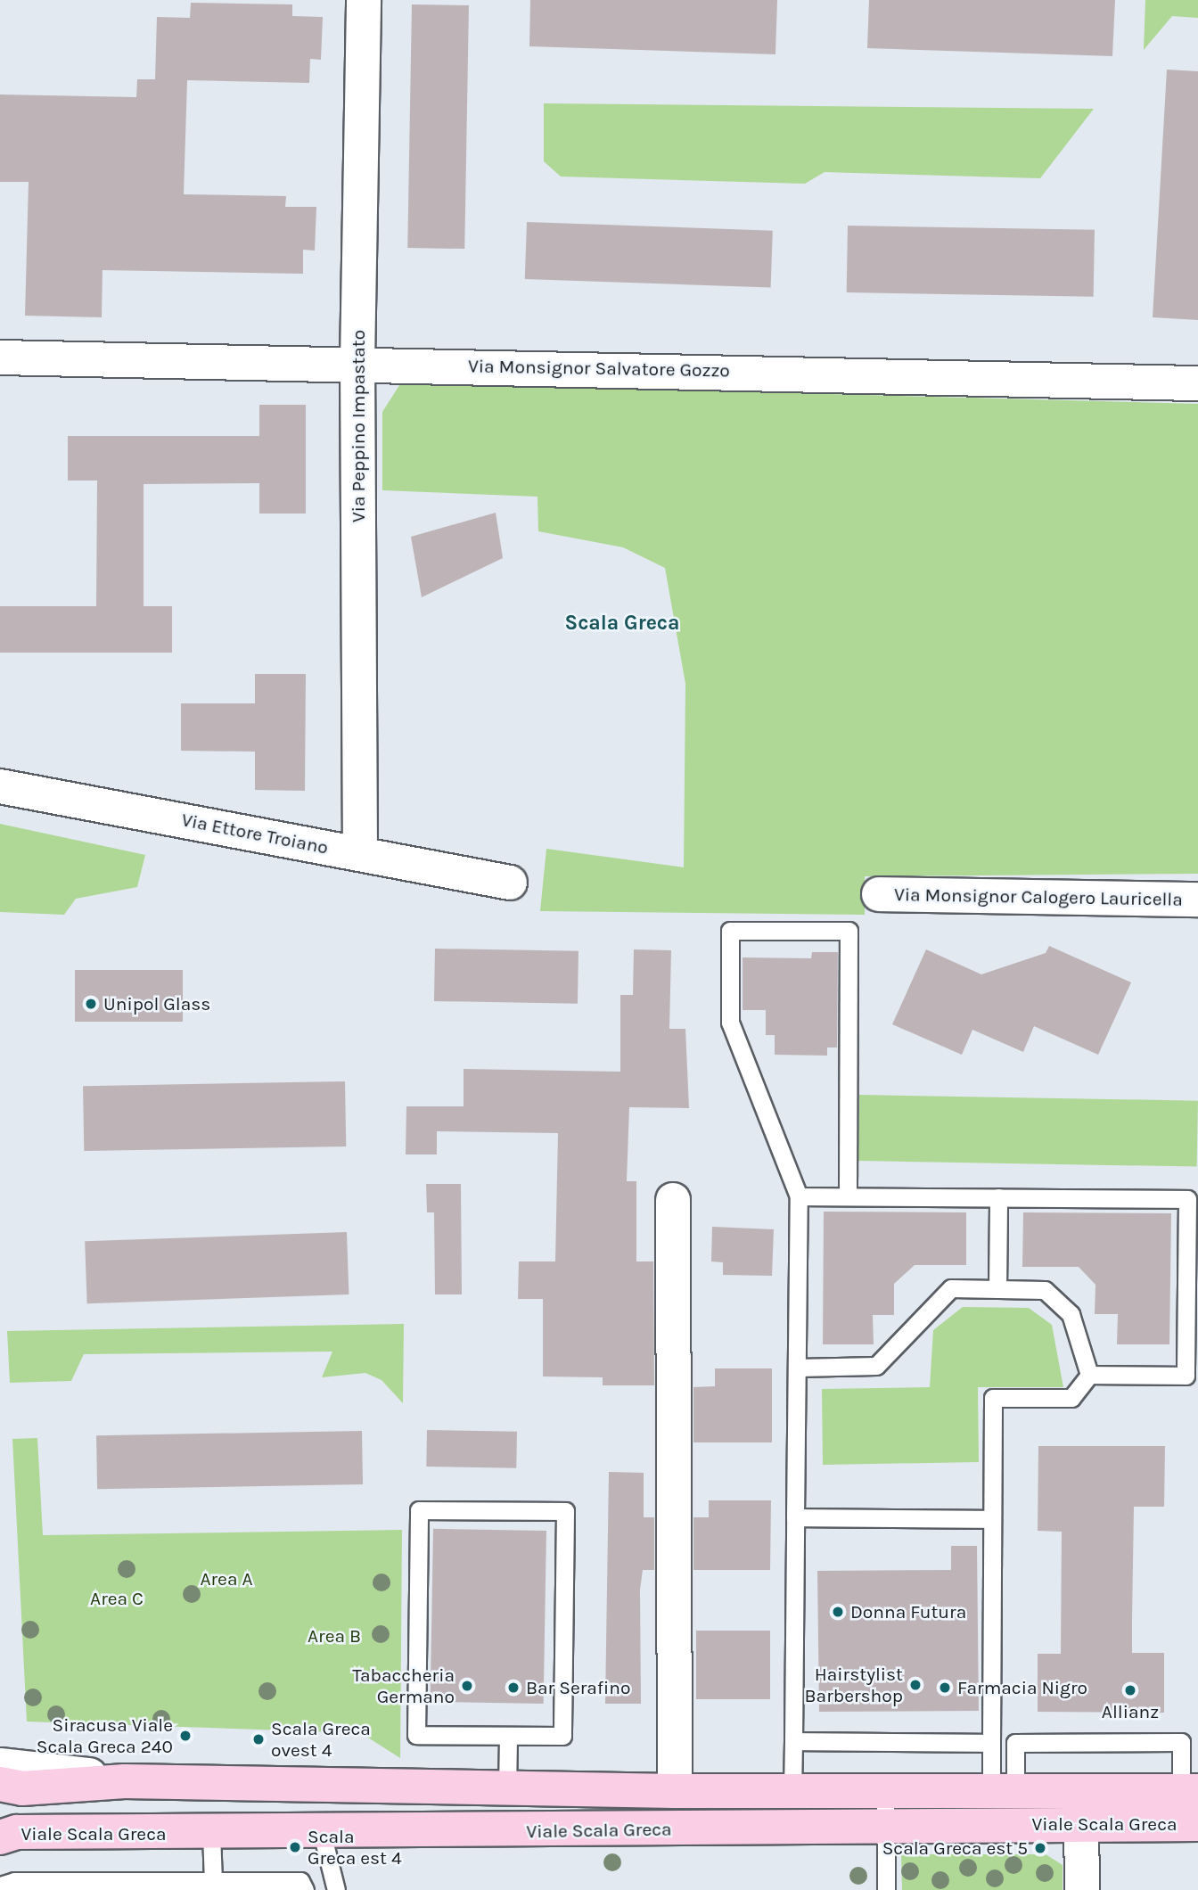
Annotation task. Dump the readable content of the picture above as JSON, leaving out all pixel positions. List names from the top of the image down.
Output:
{
  "streets": {
    "main road": ["Viale Scala Greca"],
    "street": [
      "Via Monsignor Salvatore Gozzo",
      "Via Peppino Impastato",
      "Via Ettore Troiano",
      "Via Monsignor Calogero Lauricella"
    ]
  },
  "crossings": [
    ["Via Monsignor Salvatore Gozzo", "Via Peppino Impastato"],
    ["Via Peppino Impastato", "Via Ettore Troiano"]
  ],
  "districts": ["Scala Greca"],
  "parks": ["Area A", "Area C", "Area B"],
  "places": [
    "Unipol Glass",
    "Donna Futura",
    "Hairstylist Barbershop",
    "Tabaccheria Germano",
    "Bar Serafino",
    "Farmacia Nigro",
    "Allianz",
    "Siracusa Viale Scala Greca 240",
    "Scala Greca ovest 4",
    "Scala Greca est 4",
    "Scala Greca est 5"
  ]
}
